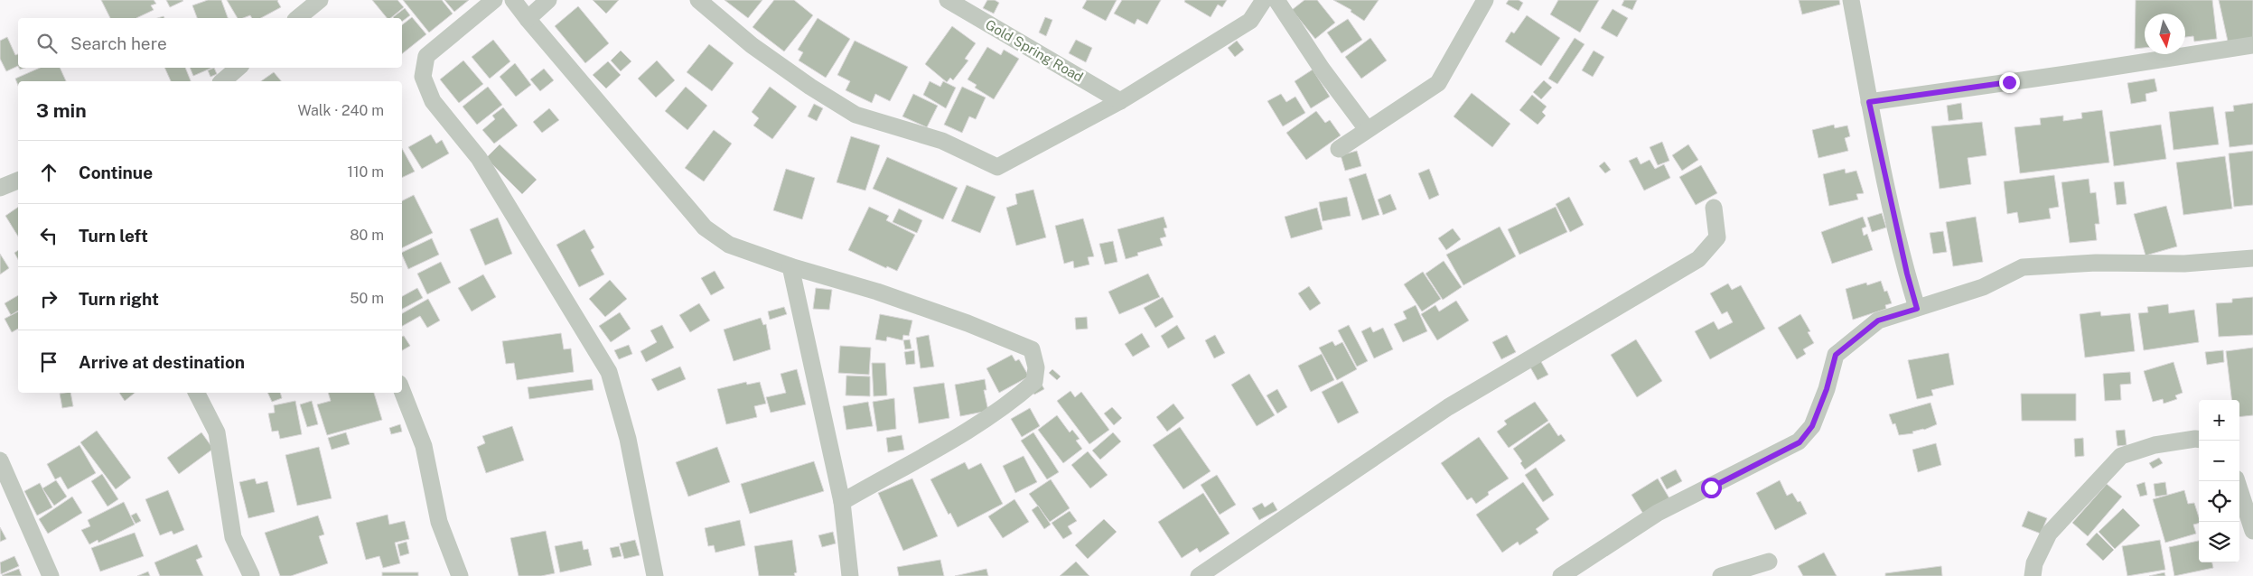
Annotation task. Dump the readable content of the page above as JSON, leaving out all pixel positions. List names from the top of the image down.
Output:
{
  "streets": {
    "street": ["Gold Spring Road"]
  },
  "north": "bottom",
  "page": {
    "search": "Search here",
    "heading": ["3 min", "Walk · 240 m"],
    "list": [
      ["Continue", "110 m"],
      ["Turn left", "80 m"],
      ["Turn right", "50 m"],
      "Arrive at destination"
    ],
    "map_buttons": ["+", "−"]
  }
}
